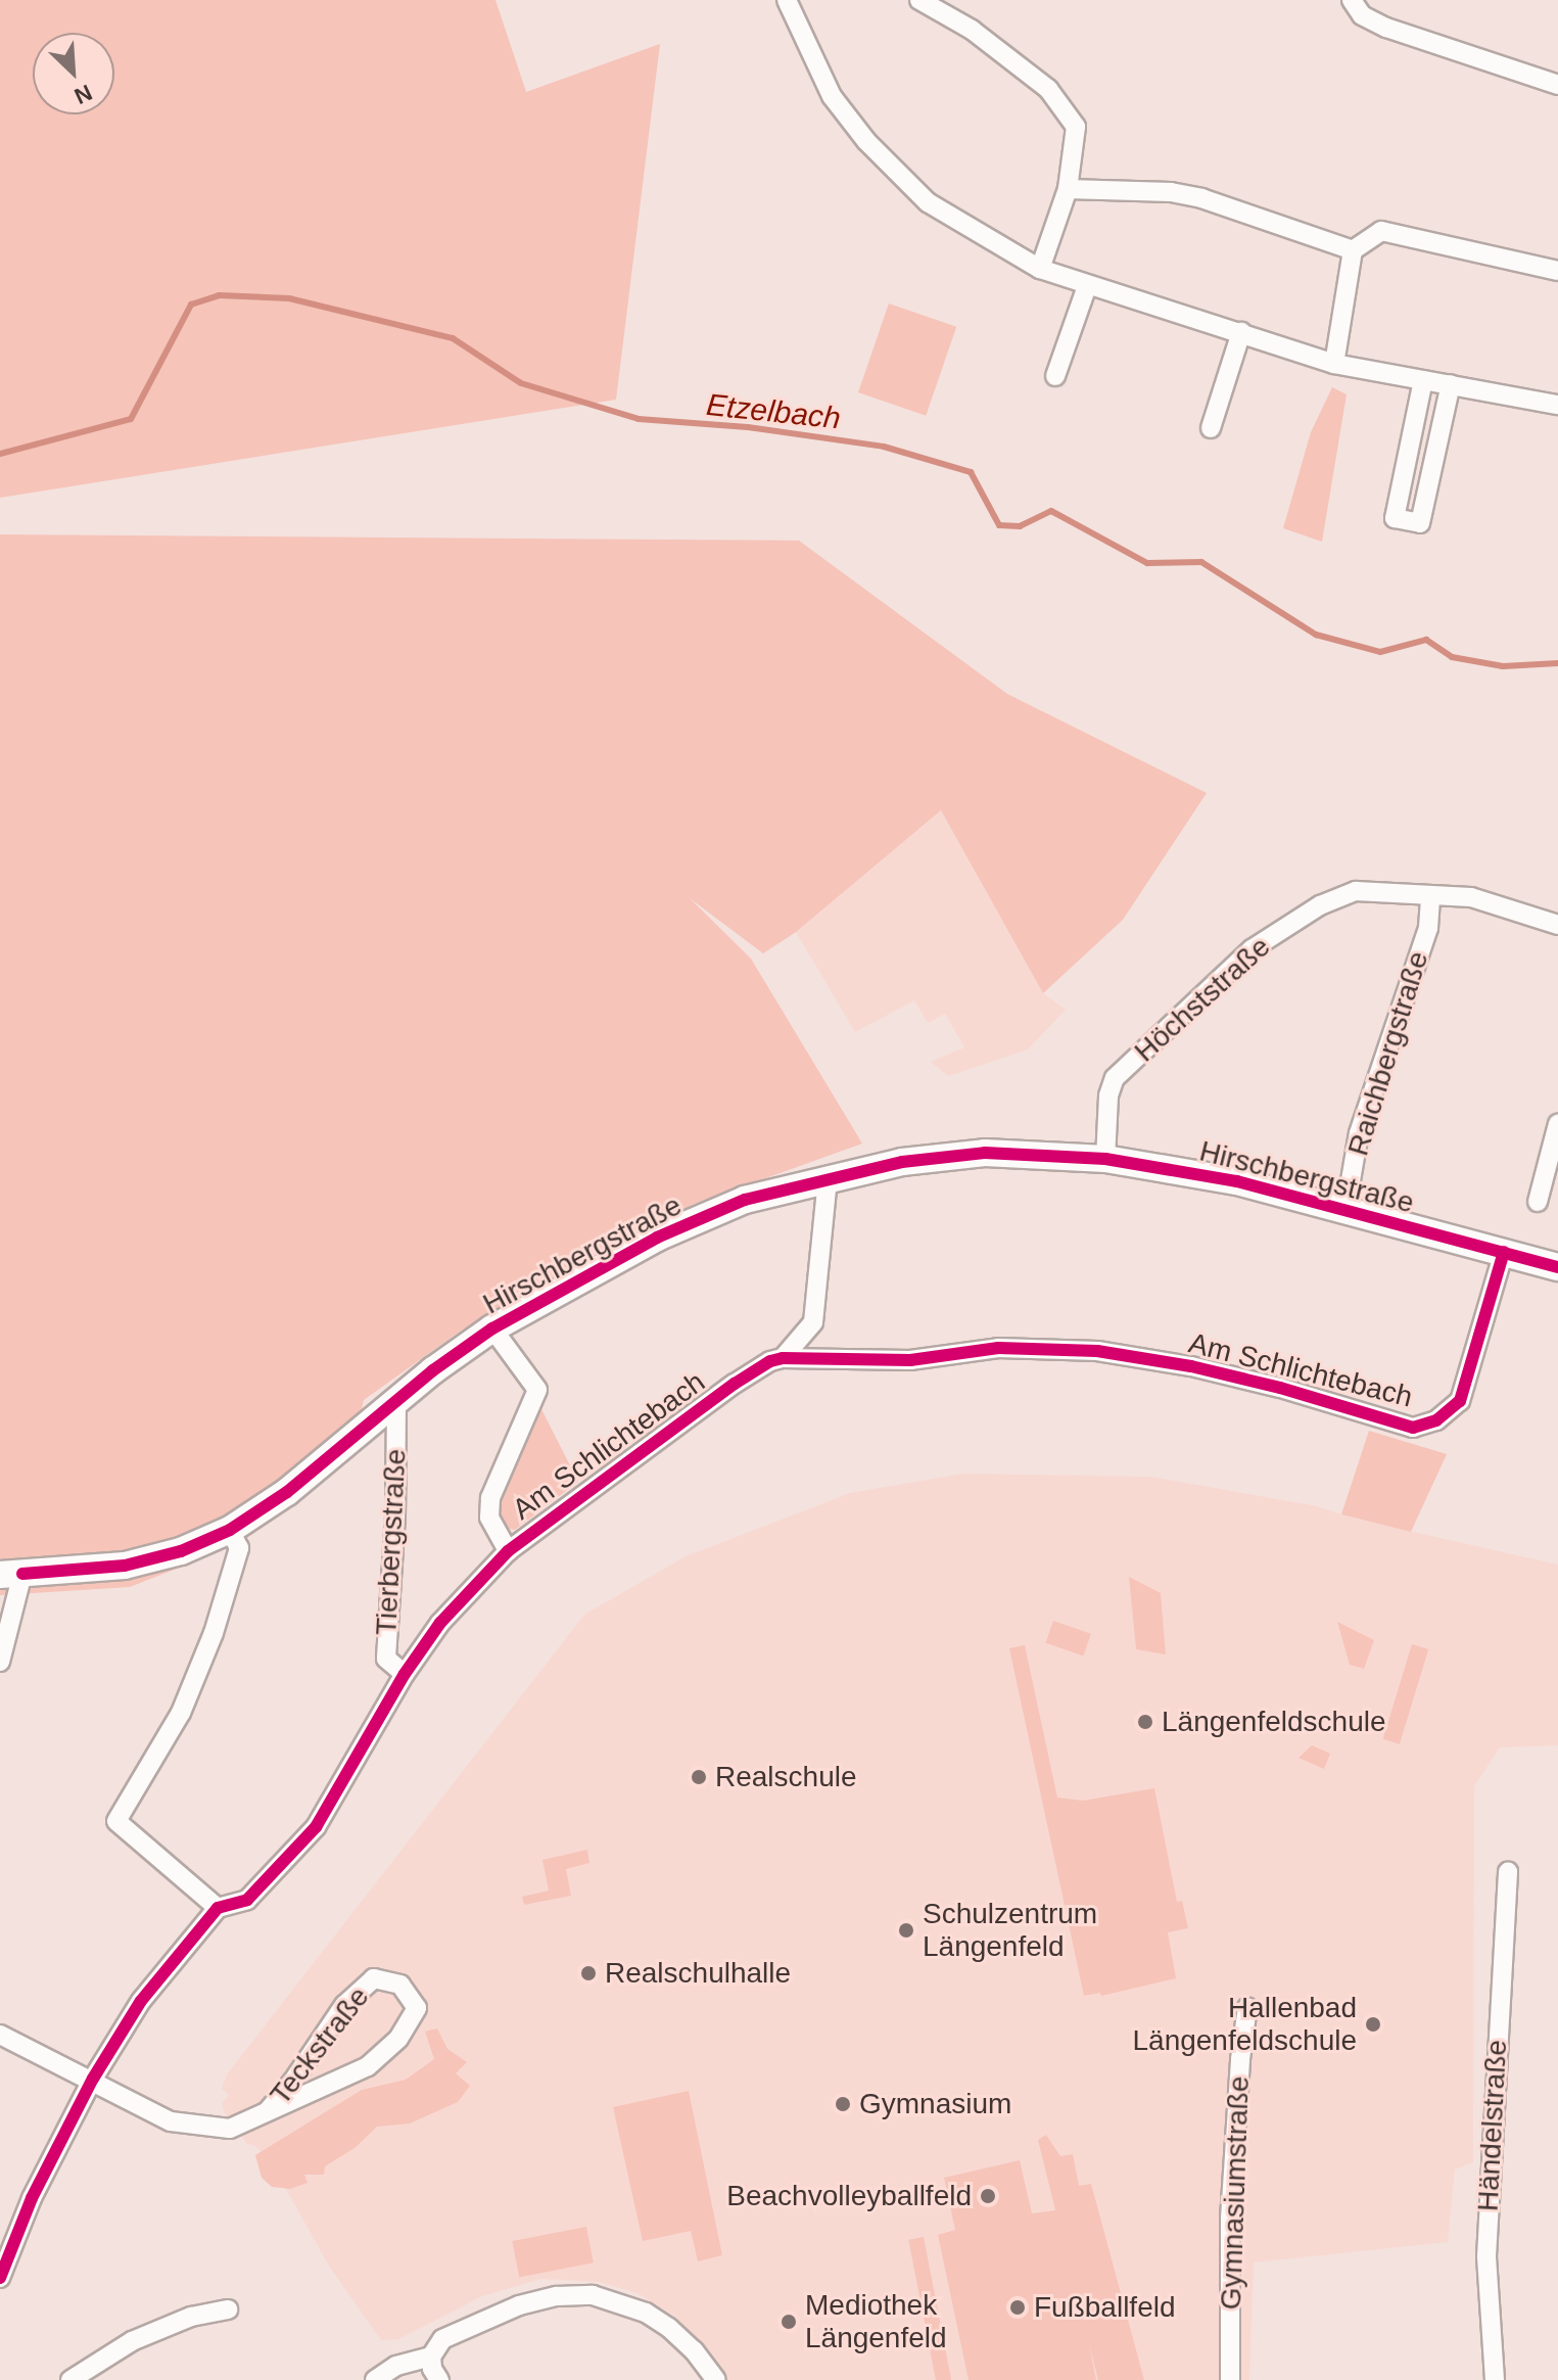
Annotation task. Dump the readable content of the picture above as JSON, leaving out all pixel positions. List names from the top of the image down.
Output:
{
  "streets": {
    "street": [
      "Höchststraße",
      "Raichbergstraße",
      "Hirschbergstraße",
      "Am Schlichtebach",
      "Tierbergstraße",
      "Teckstraße",
      "Händelstraße",
      "Gymnasiumstraße"
    ]
  },
  "crossings": [
    ["Höchststraße", "Raichbergstraße"],
    ["Höchststraße", "Hirschbergstraße"],
    ["Raichbergstraße", "Hirschbergstraße"],
    ["Hirschbergstraße", "Am Schlichtebach"],
    ["Hirschbergstraße", "Tierbergstraße"],
    ["Am Schlichtebach", "Tierbergstraße"],
    ["Am Schlichtebach", "Teckstraße"]
  ],
  "water": ["Etzelbach"],
  "places": [
    "Längenfeldschule",
    "Realschule",
    "Schulzentrum Längenfeld",
    "Realschulhalle",
    "Hallenbad Längenfeldschule",
    "Gymnasium",
    "Beachvolleyballfeld",
    "Fußballfeld",
    "Mediothek Längenfeld"
  ],
  "north": "bottom right"
}
